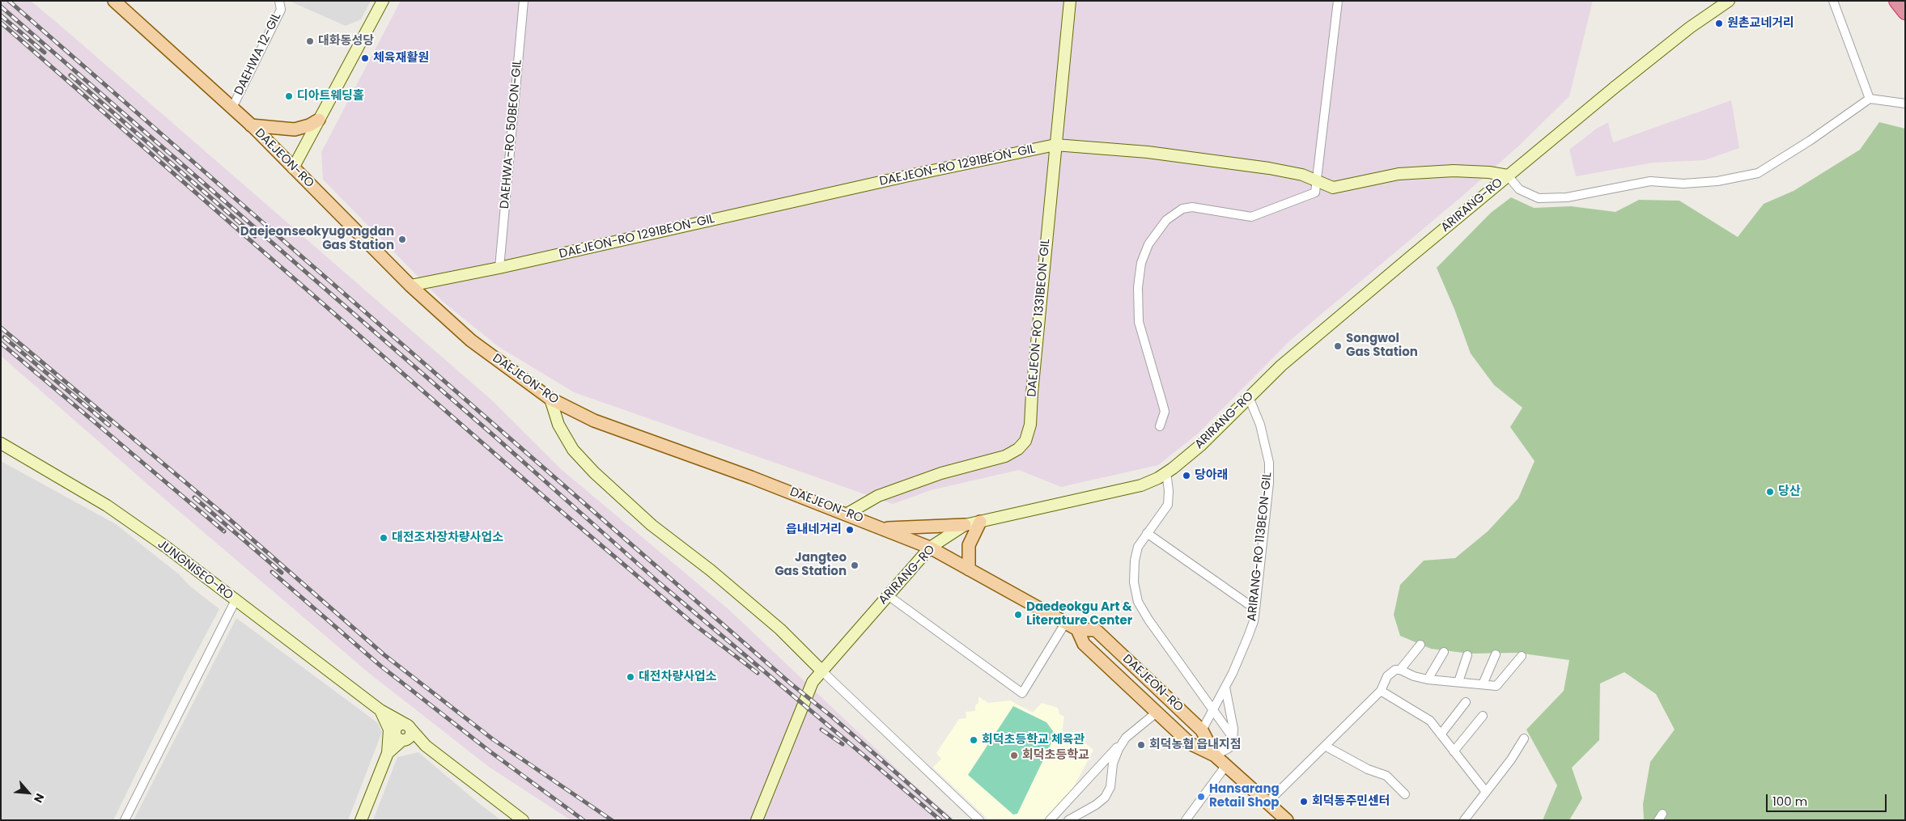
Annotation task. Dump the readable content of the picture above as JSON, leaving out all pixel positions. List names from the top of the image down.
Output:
{
  "streets": {
    "main road": [
      "DAEJEON-RO",
      "DAEJEON-RO 1291BEON-GIL",
      "ARIRANG-RO",
      "DAEJEON-RO 1331BEON-GIL",
      "JUNGNISEO-RO"
    ],
    "street": ["DAEHWA 12-GIL", "DAEHWA-RO 50BEON-GIL", "ARIRANG-RO 113BEON-GIL"]
  },
  "crossings": [
    ["DAEHWA 12-GIL", "DAEJEON-RO"],
    ["DAEHWA-RO 50BEON-GIL", "DAEJEON-RO 1291BEON-GIL"],
    ["DAEJEON-RO", "DAEJEON-RO 1291BEON-GIL"],
    ["DAEJEON-RO", "ARIRANG-RO"],
    ["DAEJEON-RO", "DAEJEON-RO 1331BEON-GIL"],
    ["DAEJEON-RO", "ARIRANG-RO 113BEON-GIL"],
    ["DAEJEON-RO 1291BEON-GIL", "ARIRANG-RO"],
    ["DAEJEON-RO 1291BEON-GIL", "DAEJEON-RO 1331BEON-GIL"],
    ["ARIRANG-RO", "ARIRANG-RO 113BEON-GIL"]
  ],
  "places": [
    "원촌교네거리",
    "대화동성당",
    "체육재활원",
    "디아트웨딩홀",
    "Daejeonseokyugongdan Gas Station",
    "Songwol Gas Station",
    "당아래",
    "당산",
    "읍내네거리",
    "대전조차장차량사업소",
    "Jangteo Gas Station",
    "Daedeokgu Art & Literature Center",
    "대전차량사업소",
    "회덕초등학교 체육관",
    "회덕농협 읍내지점",
    "회덕초등학교",
    "Hansarang Retail Shop",
    "회덕동주민센터"
  ],
  "scale_bar": "100 m",
  "north": "bottom right"
}
